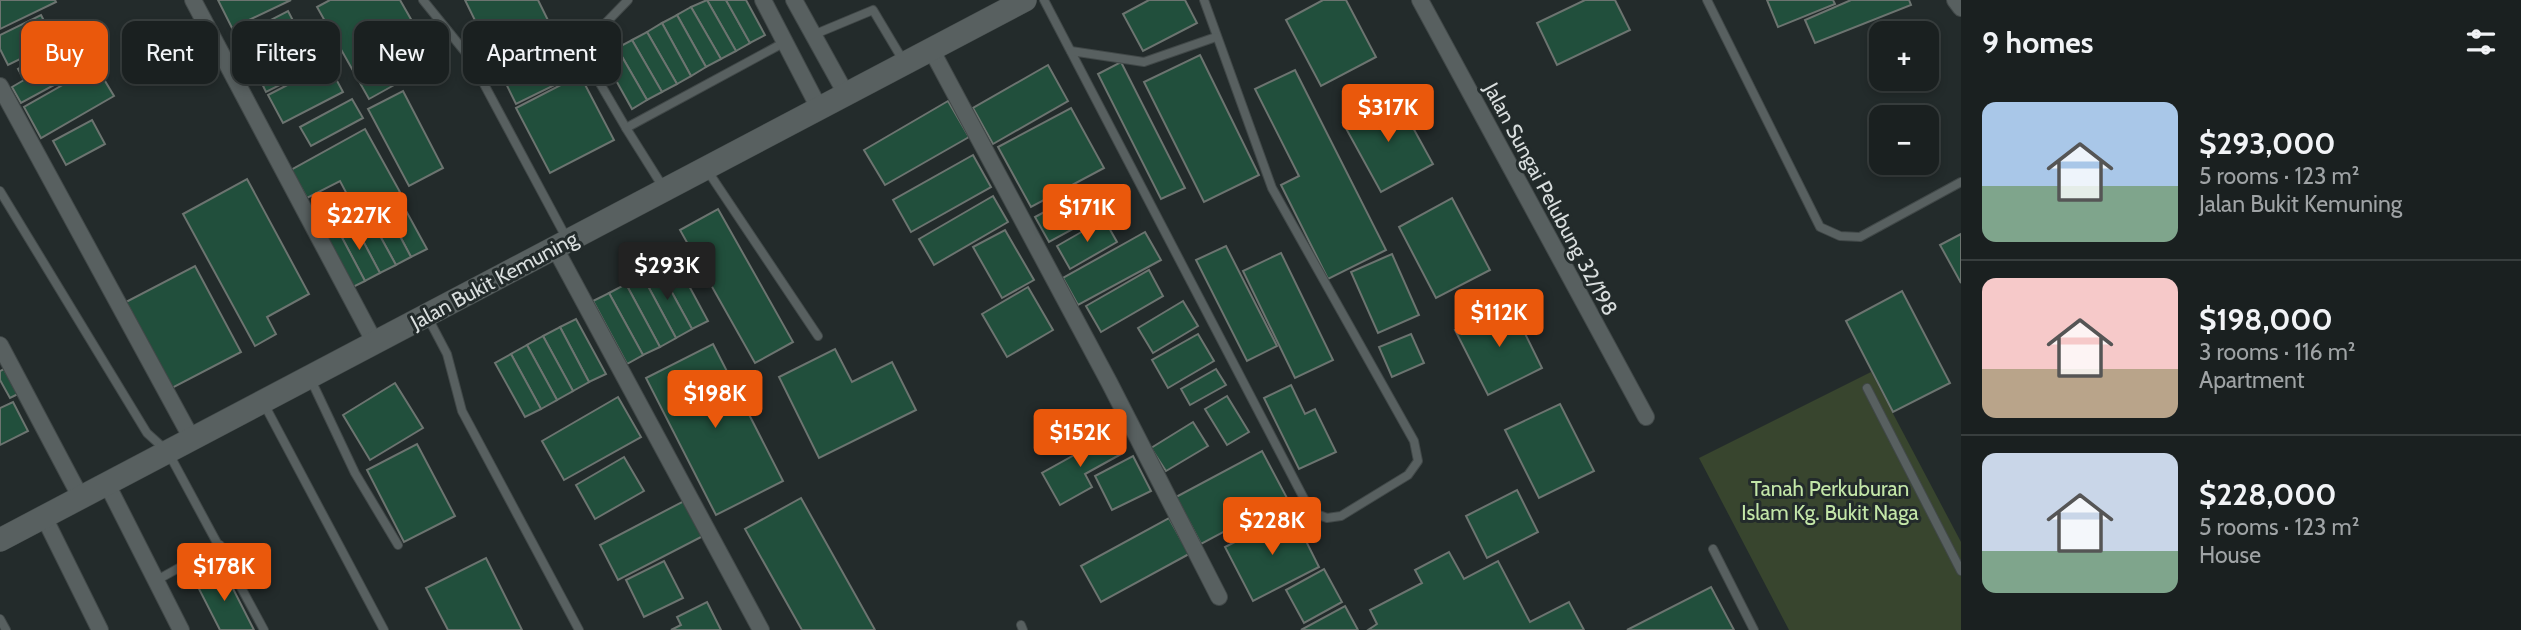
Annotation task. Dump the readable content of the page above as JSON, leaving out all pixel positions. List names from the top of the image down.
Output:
{
  "streets": {
    "main road": ["Jalan Bukit Kemuning"],
    "street": ["Jalan Sungai Pelubung 32/198"]
  },
  "parks": ["Tanah Perkuburan Islam Kg. Bukit Naga"],
  "page": {
    "heading": "9 homes",
    "map_buttons": ["+", "−"],
    "chip": [
      "Buy",
      "Rent",
      "Filters",
      "New",
      "Apartment"
    ],
    "price": [
      "$317K",
      "$171K",
      "$227K",
      "$293K",
      "$112K",
      "$198K",
      "$152K",
      "$228K",
      "$178K"
    ],
    "list": [
      {
        "name": "$293,000",
        "note": "5 rooms · 123 m² · Jalan Bukit Kemuning"
      },
      {
        "name": "$198,000",
        "note": "3 rooms · 116 m² · Apartment"
      },
      {
        "name": "$228,000",
        "note": "5 rooms · 123 m² · House"
      }
    ]
  }
}
